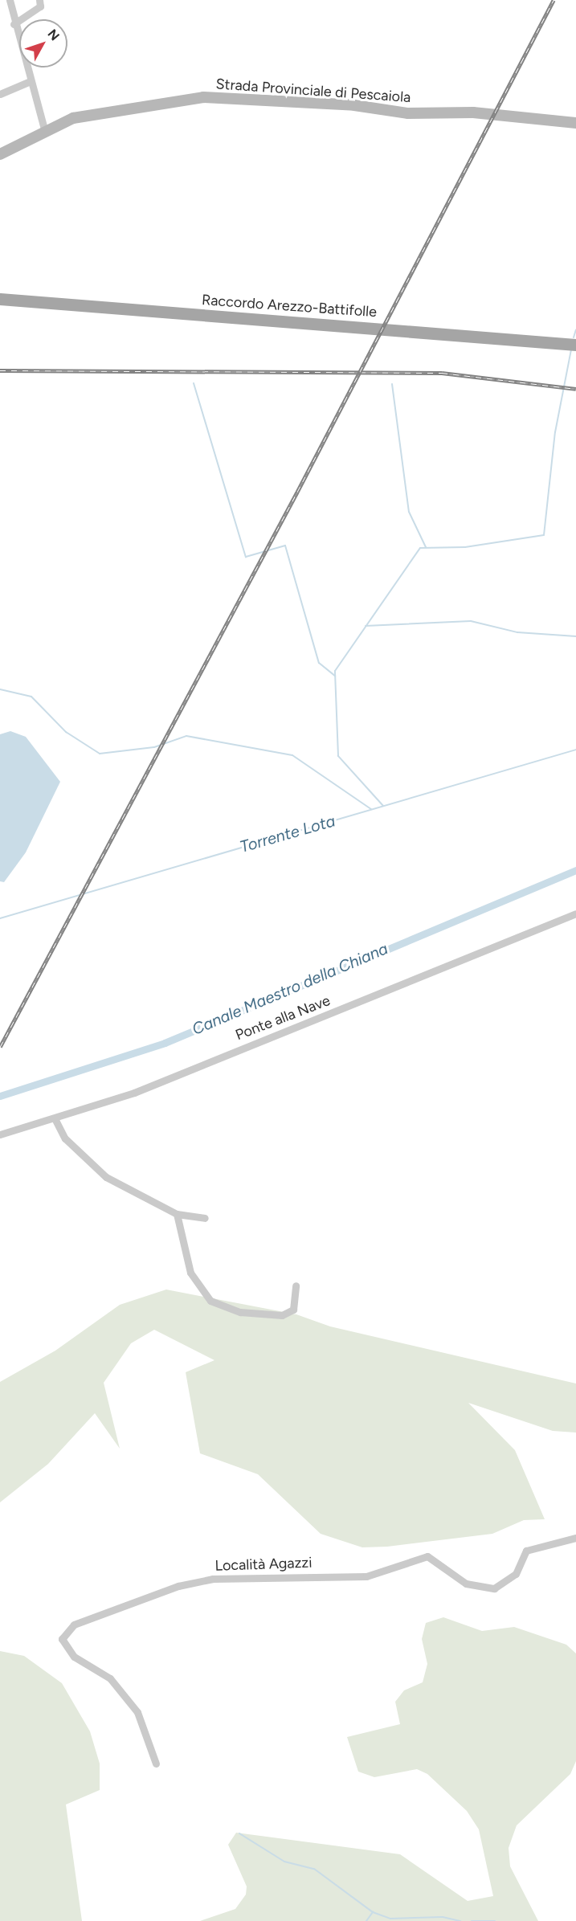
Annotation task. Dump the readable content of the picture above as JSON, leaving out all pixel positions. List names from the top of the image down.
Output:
{
  "streets": {
    "main road": ["Strada Provinciale di Pescaiola", "Raccordo Arezzo-Battifolle"],
    "street": ["Ponte alla Nave", "Località Agazzi"]
  },
  "water": ["Torrente Lota", "Canale Maestro della Chiana"],
  "north": "top right"
}
